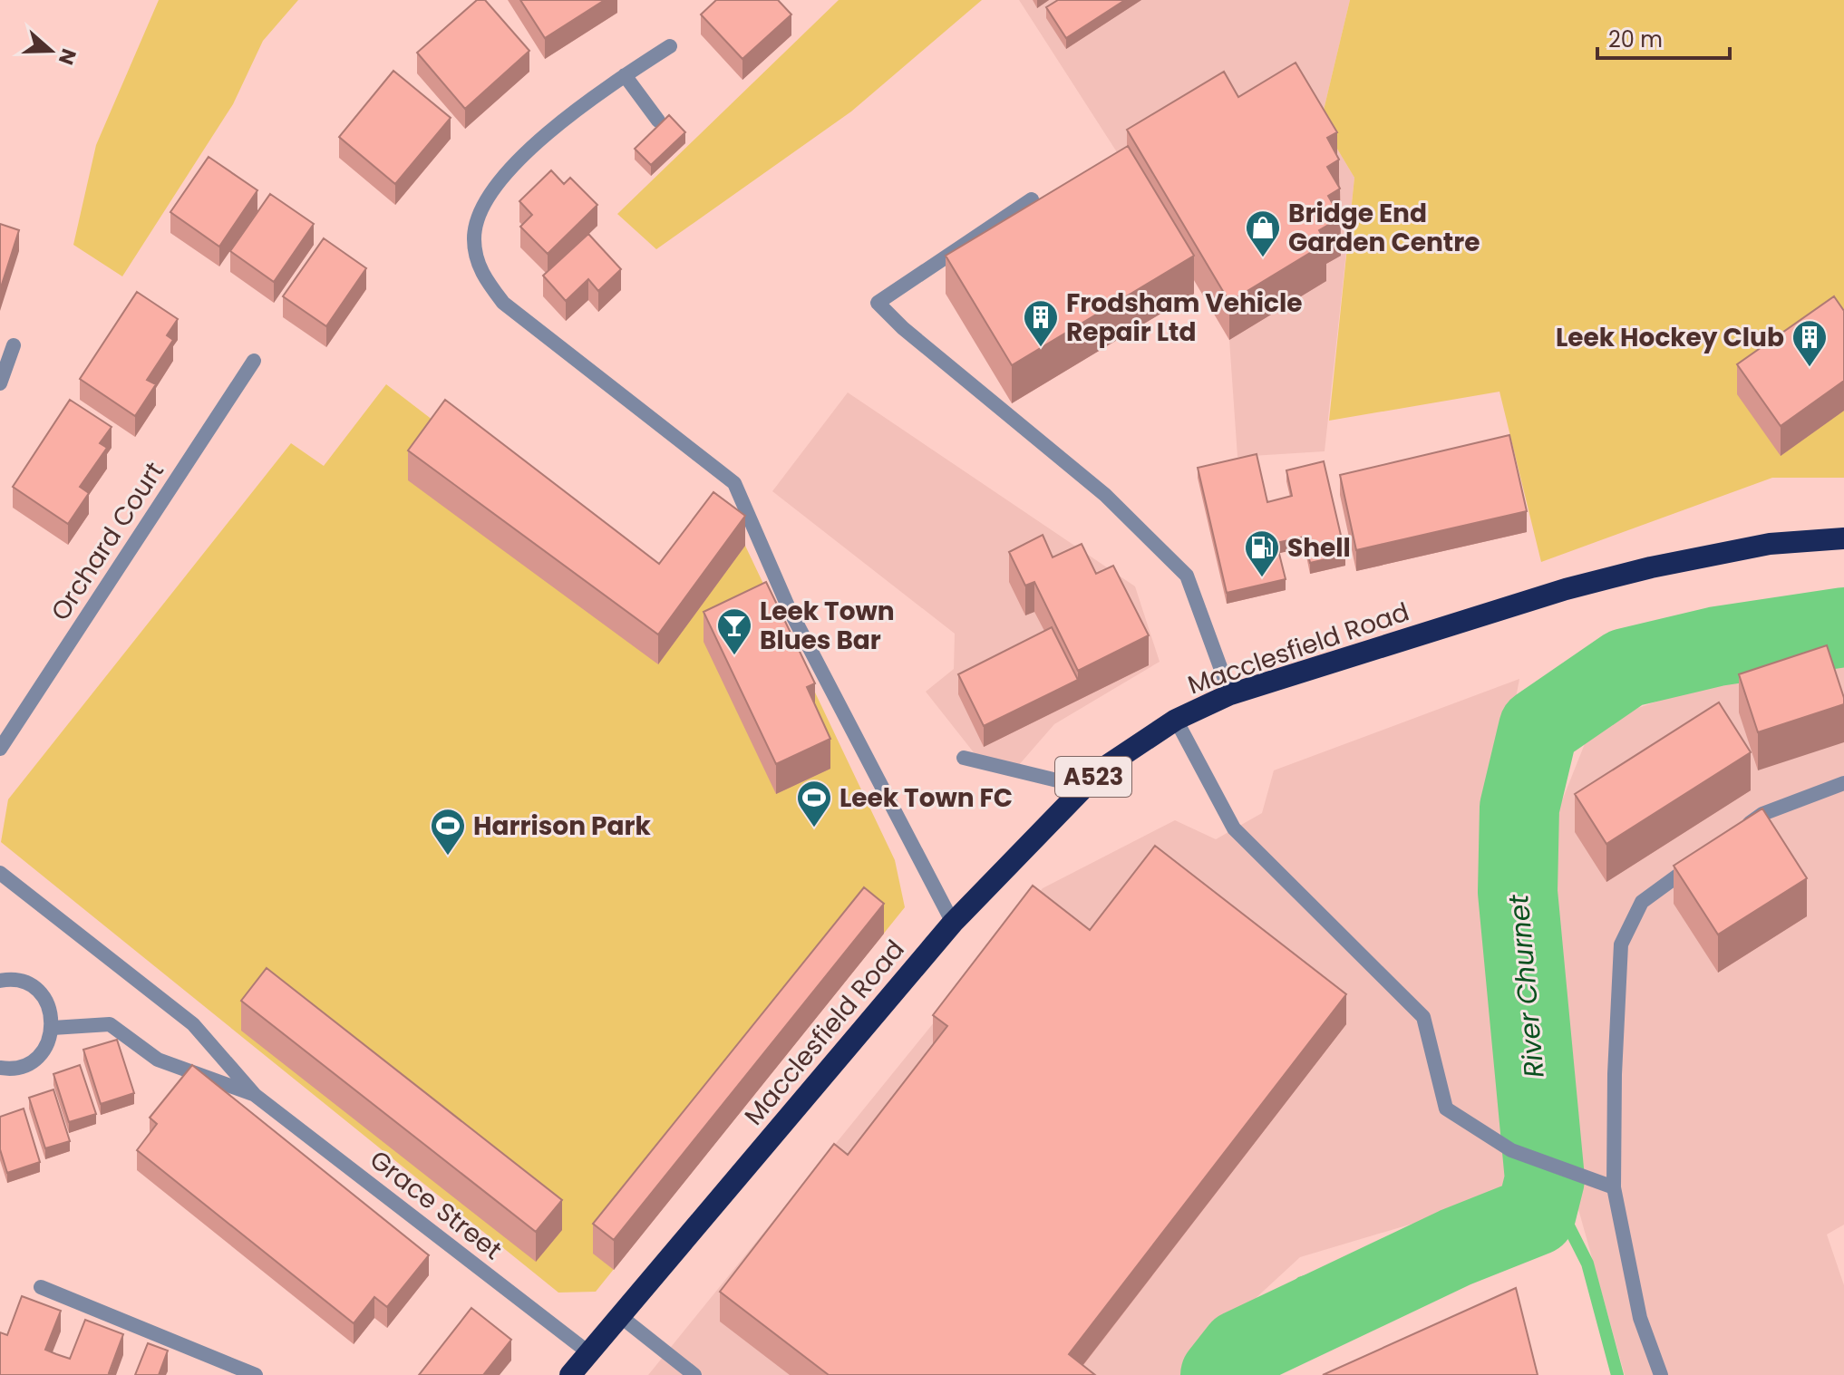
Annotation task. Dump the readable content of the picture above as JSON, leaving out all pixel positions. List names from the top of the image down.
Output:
{
  "streets": {
    "highway": ["Macclesfield Road", "A523"],
    "street": ["Orchard Court", "Grace Street"]
  },
  "crossings": [
    ["Macclesfield Road", "Grace Street"]
  ],
  "water": ["River Churnet"],
  "places": {
    "shop": ["Bridge End Garden Centre"],
    "building": ["Frodsham Vehicle Repair Ltd", "Leek Hockey Club"],
    "fuel station": ["Shell"],
    "bar": ["Leek Town Blues Bar"],
    "sports": ["Leek Town FC", "Harrison Park"]
  },
  "scale_bar": "20 m",
  "north": "right"
}
